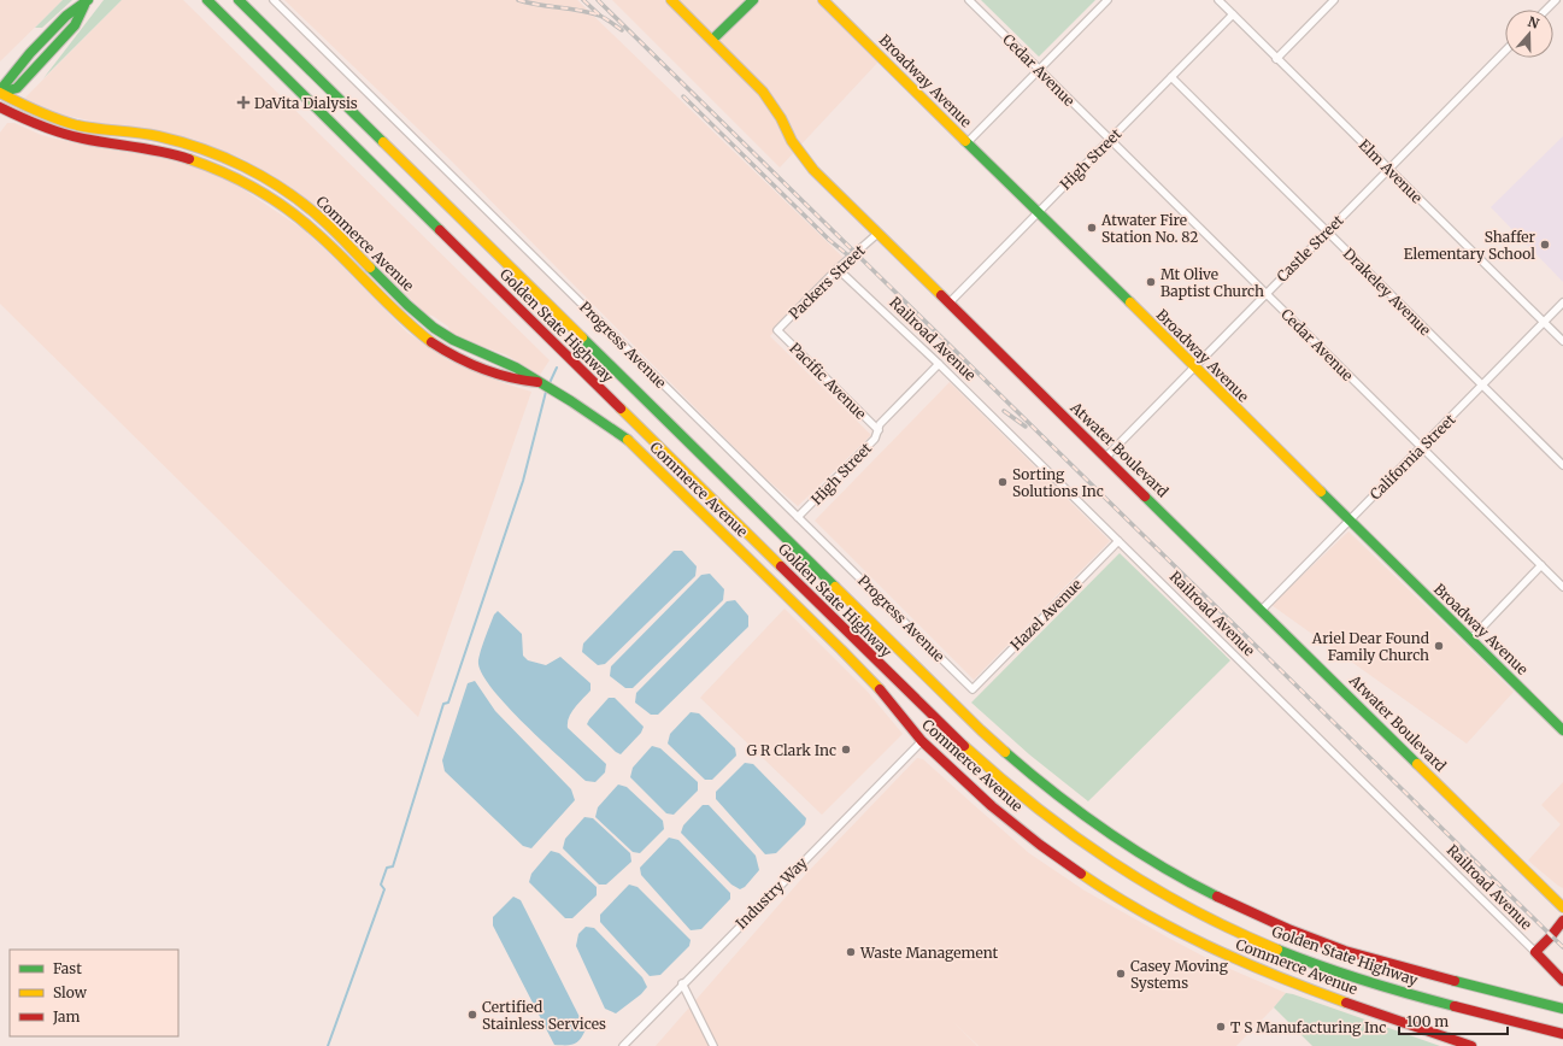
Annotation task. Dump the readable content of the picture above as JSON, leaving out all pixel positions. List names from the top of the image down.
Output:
{
  "streets": {
    "main road": [
      "Broadway Avenue",
      "Commerce Avenue",
      "Golden State Highway",
      "Railroad Avenue",
      "Atwater Boulevard"
    ],
    "street": [
      "Cedar Avenue",
      "High Street",
      "Elm Avenue",
      "Castle Street",
      "Packers Street",
      "Drakeley Avenue",
      "Progress Avenue",
      "Pacific Avenue",
      "California Street",
      "Hazel Avenue",
      "Industry Way"
    ]
  },
  "crossings": [
    ["Cedar Avenue", "High Street"],
    ["Cedar Avenue", "Castle Street"],
    ["Cedar Avenue", "California Street"],
    ["Broadway Avenue", "High Street"],
    ["Broadway Avenue", "Castle Street"],
    ["Broadway Avenue", "California Street"],
    ["High Street", "Elm Avenue"],
    ["High Street", "Drakeley Avenue"],
    ["High Street", "Railroad Avenue"],
    ["High Street", "Progress Avenue"],
    ["High Street", "Pacific Avenue"],
    ["High Street", "Atwater Boulevard"],
    ["Elm Avenue", "Castle Street"],
    ["Elm Avenue", "California Street"],
    ["Commerce Avenue", "Industry Way"],
    ["Castle Street", "Drakeley Avenue"],
    ["Castle Street", "Atwater Boulevard"],
    ["Packers Street", "Railroad Avenue"],
    ["Packers Street", "Pacific Avenue"],
    ["Packers Street", "Atwater Boulevard"],
    ["Drakeley Avenue", "California Street"],
    ["Railroad Avenue", "Hazel Avenue"],
    ["Progress Avenue", "Hazel Avenue"],
    ["Atwater Boulevard", "California Street"]
  ],
  "places": {
    "health": ["DaVita Dialysis"],
    "other": [
      "Atwater Fire Station No. 82",
      "Shaffer Elementary School",
      "Mt Olive Baptist Church",
      "Sorting Solutions Inc",
      "Ariel Dear Found Family Church",
      "G R Clark Inc",
      "Waste Management",
      "Casey Moving Systems",
      "Certified Stainless Services",
      "T S Manufacturing Inc"
    ]
  },
  "legend": ["Fast", "Slow", "Jam"],
  "scale_bar": "100 m",
  "north": "top"
}
